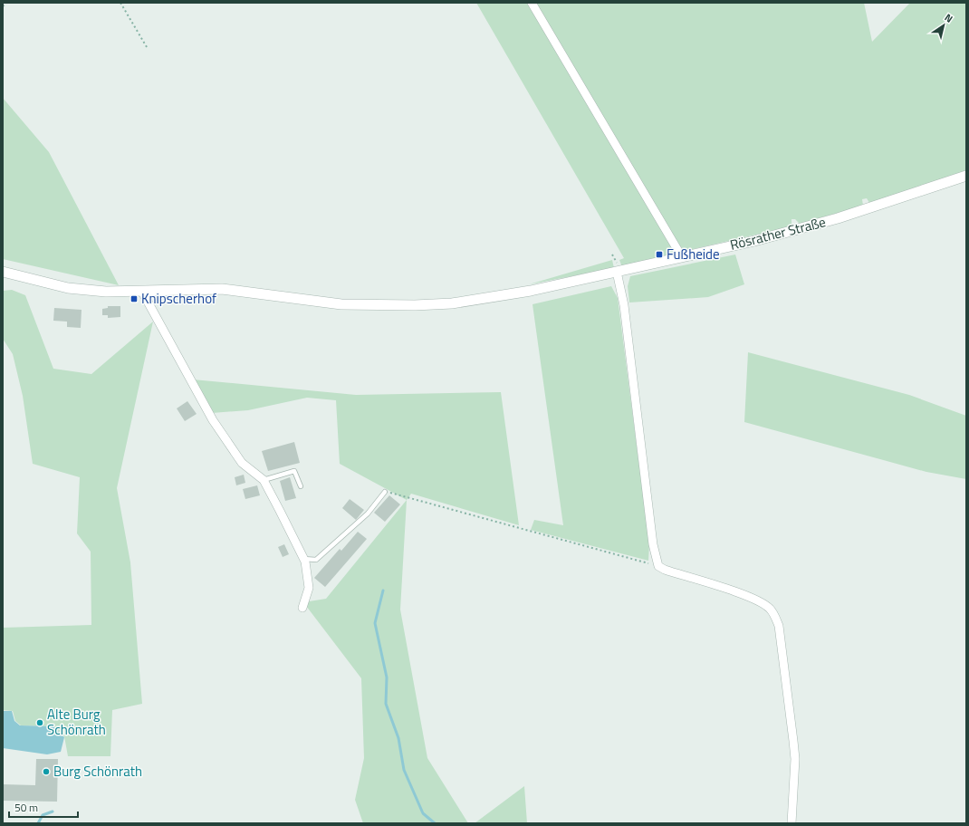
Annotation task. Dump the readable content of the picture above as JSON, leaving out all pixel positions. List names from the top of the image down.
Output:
{
  "streets": {
    "street": ["Rösrather Straße"]
  },
  "places": {
    "transit": ["Fußheide", "Knipscherhof"],
    "other": ["Alte Burg Schönrath", "Burg Schönrath"]
  },
  "scale_bar": "50 m",
  "north": "top right"
}
